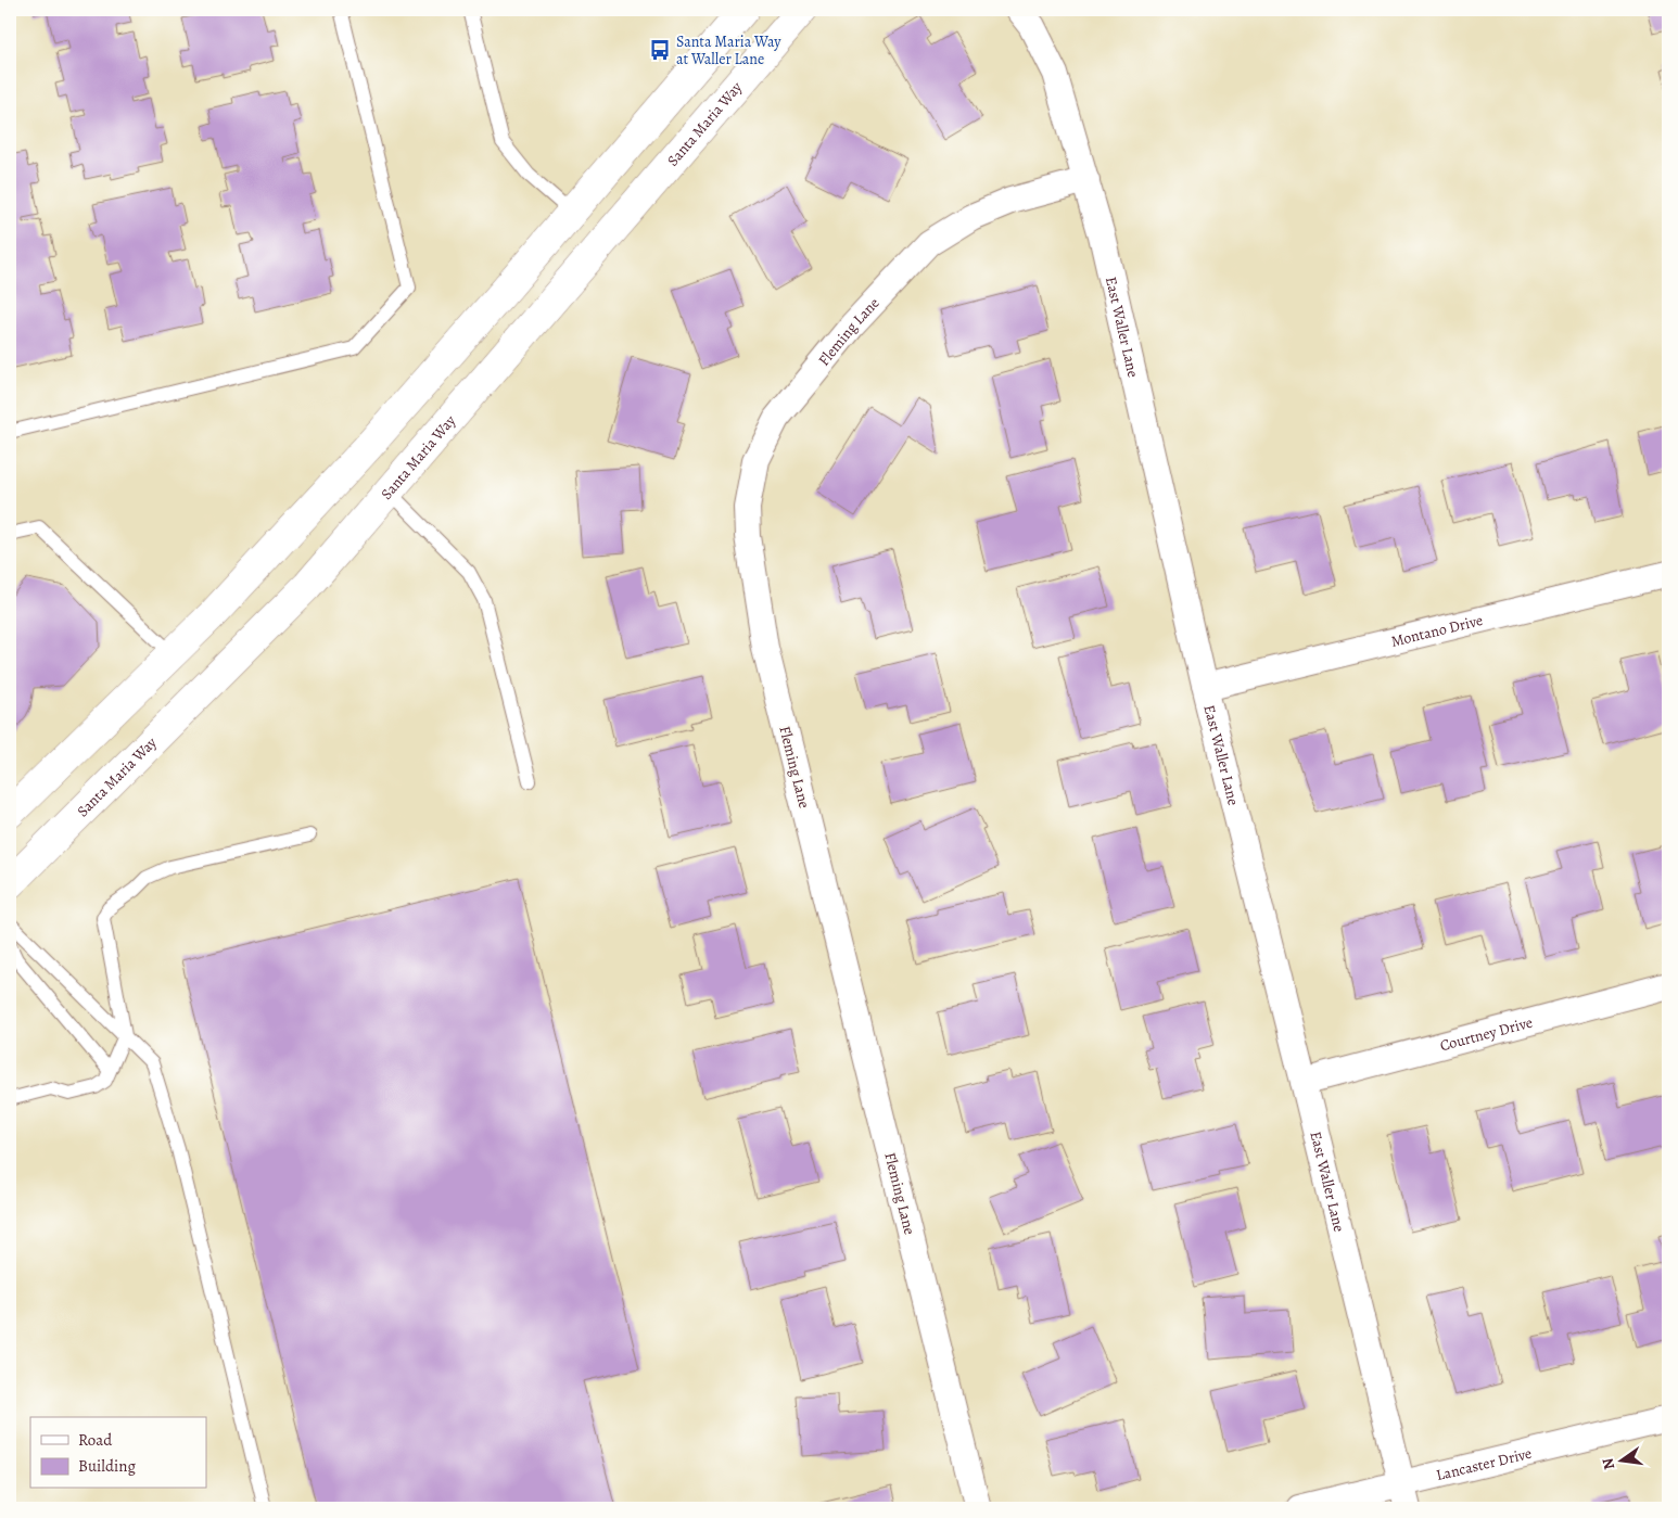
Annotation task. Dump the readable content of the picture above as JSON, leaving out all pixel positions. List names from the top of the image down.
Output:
{
  "streets": {
    "main road": ["Santa Maria Way"],
    "street": [
      "East Waller Lane",
      "Fleming Lane",
      "Montano Drive",
      "Courtney Drive",
      "Lancaster Drive"
    ]
  },
  "crossings": [
    ["East Waller Lane", "Fleming Lane"],
    ["East Waller Lane", "Montano Drive"],
    ["East Waller Lane", "Courtney Drive"],
    ["East Waller Lane", "Lancaster Drive"]
  ],
  "places": {
    "bus stop": ["Santa Maria Way at Waller Lane"]
  },
  "legend": ["Road", "Building"],
  "north": "left"
}
